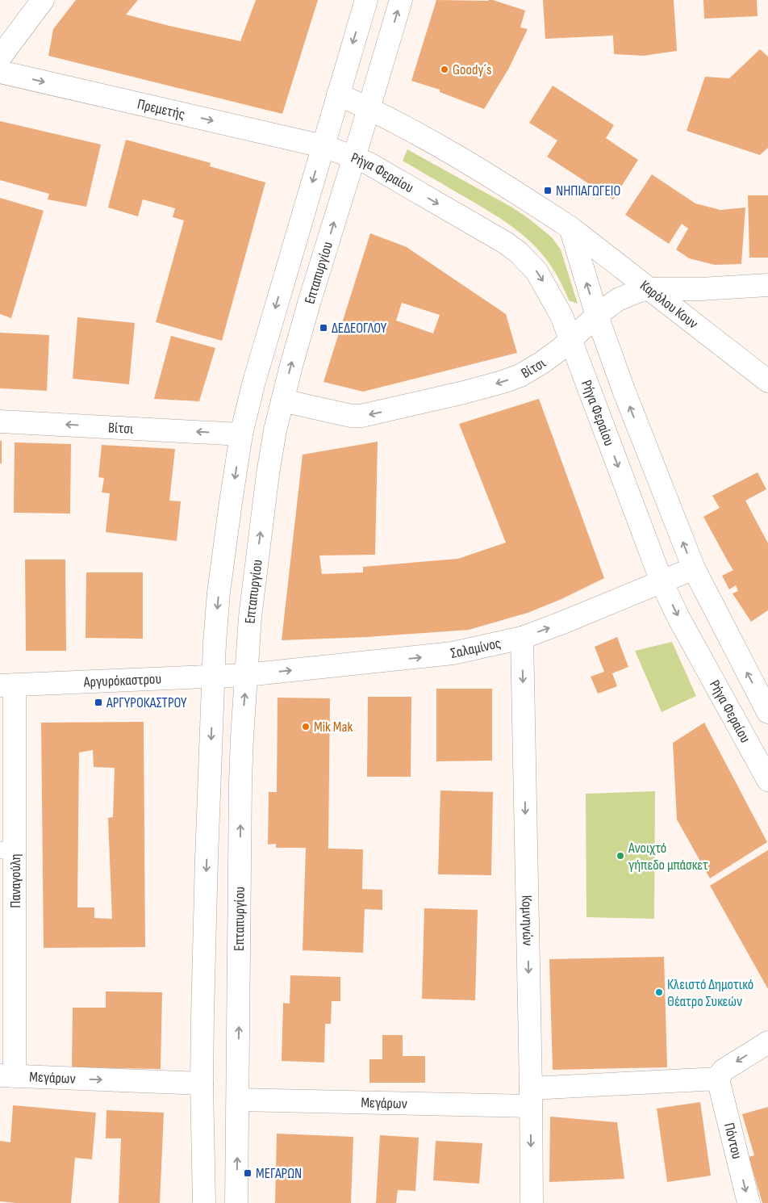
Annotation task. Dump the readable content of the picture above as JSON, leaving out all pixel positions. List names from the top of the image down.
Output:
{
  "streets": {
    "street": [
      "Πρεμετής",
      "Ρήγα Φεραίου",
      "Επταπυργίου",
      "Καρόλου Κουν",
      "Βίτσι",
      "Σαλαμίνος",
      "Αργυρόκαστρου",
      "Παναγούλη",
      "Κομνηνών",
      "Μεγάρων",
      "Πόντου"
    ]
  },
  "crossings": [
    ["Πρεμετής", "Ρήγα Φεραίου"],
    ["Ρήγα Φεραίου", "Επταπυργίου"],
    ["Ρήγα Φεραίου", "Βίτσι"],
    ["Ρήγα Φεραίου", "Σαλαμίνος"],
    ["Επταπυργίου", "Βίτσι"],
    ["Επταπυργίου", "Σαλαμίνος"],
    ["Επταπυργίου", "Αργυρόκαστρου"],
    ["Επταπυργίου", "Μεγάρων"],
    ["Καρόλου Κουν", "Βίτσι"],
    ["Σαλαμίνος", "Αργυρόκαστρου"],
    ["Σαλαμίνος", "Κομνηνών"],
    ["Αργυρόκαστρου", "Παναγούλη"],
    ["Παναγούλη", "Μεγάρων"],
    ["Κομνηνών", "Μεγάρων"],
    ["Μεγάρων", "Πόντου"]
  ],
  "one_way": [
    "Πρεμετής",
    "Βίτσι",
    "Σαλαμίνος",
    "Κομνηνών",
    "Πόντου"
  ],
  "places": {
    "other": [
      "Goody´s",
      "Mik Mak",
      "Ανοιχτό γήπεδο μπάσκετ",
      "Κλειστό Δημοτικό Θέατρο Συκεών"
    ],
    "transit": [
      "ΝΗΠΙΑΓΩΓΕΙΟ",
      "ΔΕΔΕΟΓΛΟΥ",
      "ΑΡΓΥΡΟΚΑΣΤΡΟΥ",
      "ΜΕΓΑΡΩΝ"
    ]
  }
}
